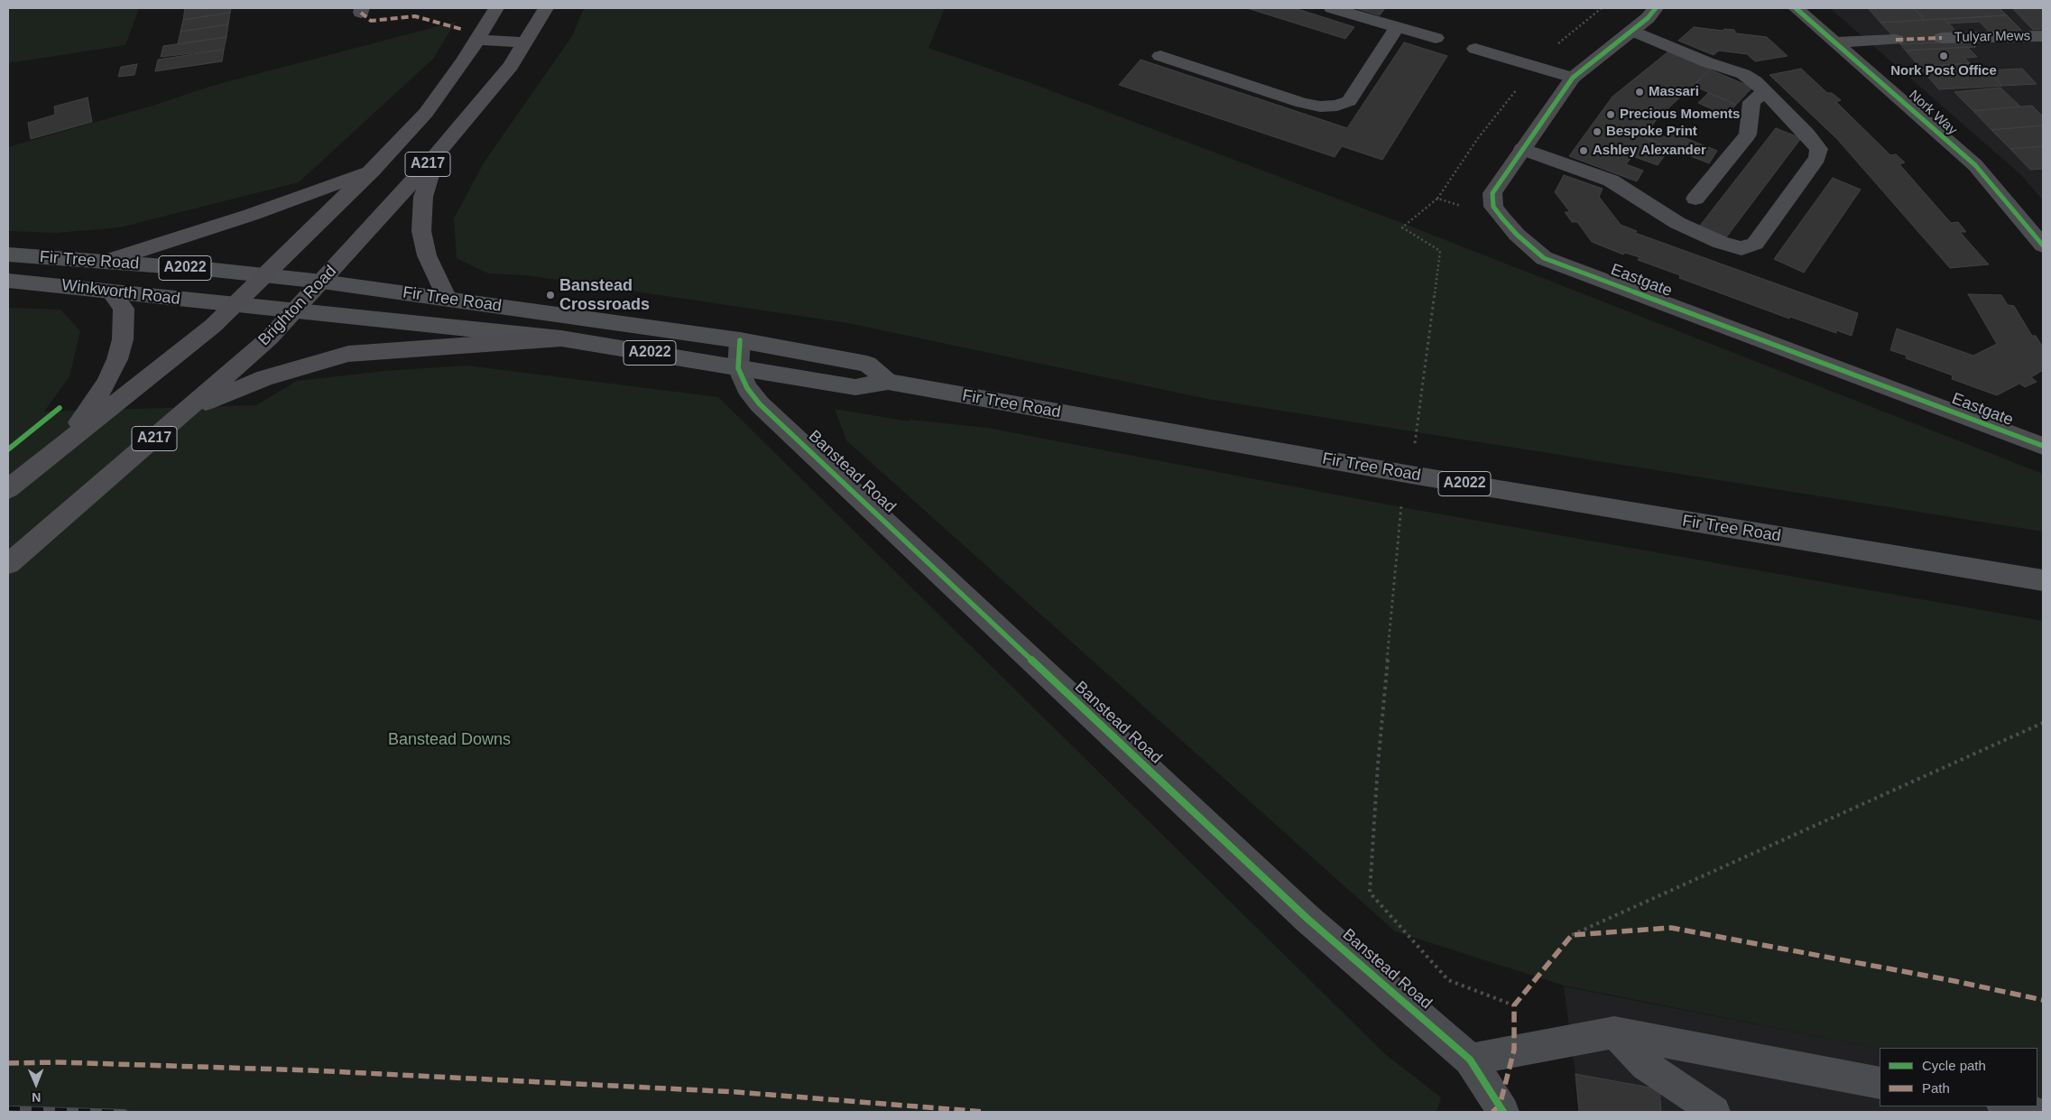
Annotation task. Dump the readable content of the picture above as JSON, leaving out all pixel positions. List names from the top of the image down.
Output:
{
  "streets": {
    "highway": ["A217", "Brighton Road"],
    "main road": ["Fir Tree Road", "A2022", "Winkworth Road"],
    "street": [
      "Tulyar Mews",
      "Nork Way",
      "Eastgate",
      "Banstead Road"
    ]
  },
  "crossings": [
    ["A217", "Fir Tree Road"],
    ["A217", "Winkworth Road"],
    ["Fir Tree Road", "Winkworth Road"],
    ["Fir Tree Road", "Brighton Road"],
    ["Fir Tree Road", "Banstead Road"]
  ],
  "parks": ["Banstead Downs"],
  "places": [
    "Nork Post Office",
    "Massari",
    "Precious Moments",
    "Bespoke Print",
    "Ashley Alexander",
    "Banstead Crossroads"
  ],
  "legend": ["Cycle path", "Path"],
  "north": "bottom"
}
